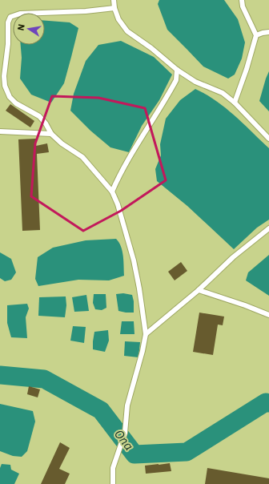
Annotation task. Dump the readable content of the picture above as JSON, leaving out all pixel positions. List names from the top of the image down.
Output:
{
  "water": ["Ona"],
  "north": "left"
}
